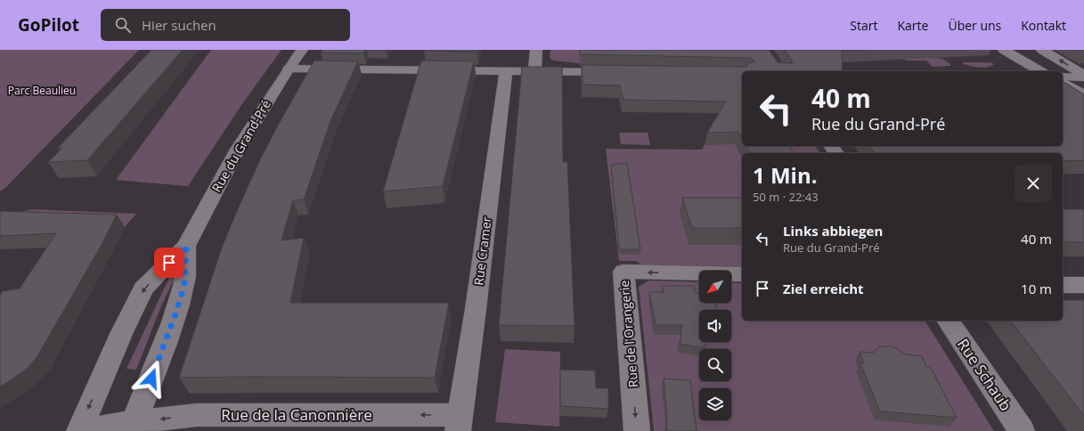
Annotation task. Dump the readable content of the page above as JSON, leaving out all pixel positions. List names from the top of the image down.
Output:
{
  "streets": {
    "street": [
      "Rue du Grand-Pré",
      "Rue Cramer",
      "Rue de l'Orangerie",
      "Rue Schaub",
      "Rue de la Canonnière"
    ]
  },
  "crossings": [
    ["Rue du Grand-Pré", "Rue de la Canonnière"],
    ["Rue Cramer", "Rue de la Canonnière"]
  ],
  "one_way": ["Rue de la Canonnière"],
  "parks": ["Parc Beaulieu"],
  "north": "bottom left",
  "page": {
    "header": "GoPilot",
    "search": "Hier suchen",
    "nav": [
      "Start",
      "Karte",
      "Über uns",
      "Kontakt"
    ],
    "turn": ["40 m", "Rue du Grand-Pré"],
    "heading": ["1 Min.", "50 m · 22:43"],
    "list": [
      {
        "name": "Links abbiegen",
        "note": "Rue du Grand-Pré",
        "value": "40 m"
      },
      {
        "name": "Ziel erreicht",
        "value": "10 m"
      }
    ]
  }
}
